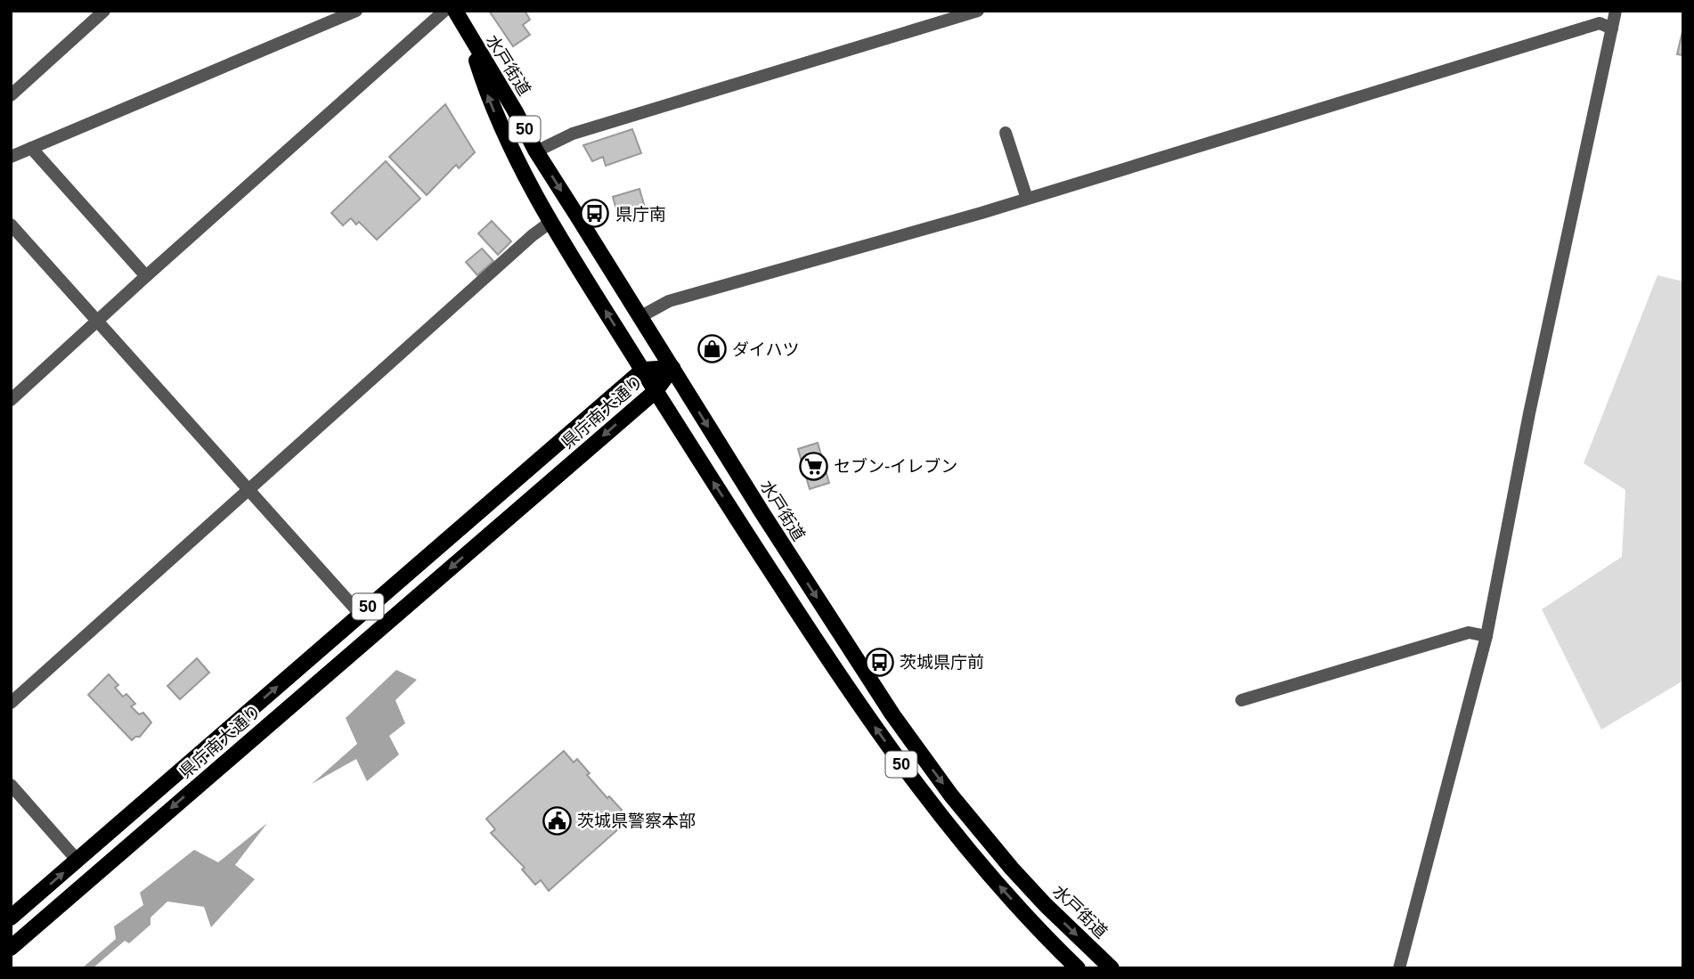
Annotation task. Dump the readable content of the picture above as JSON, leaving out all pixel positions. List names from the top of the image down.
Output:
{
  "streets": {
    "main road": ["水戸街道", "50", "県庁南大通り"]
  },
  "crossings": [
    ["水戸街道", "県庁南大通り"]
  ],
  "places": {
    "bus stop": ["県庁南", "茨城県庁前"],
    "shop": ["ダイハツ"],
    "supermarket": ["セブン-イレブン"],
    "public building": ["茨城県警察本部"]
  }
}
